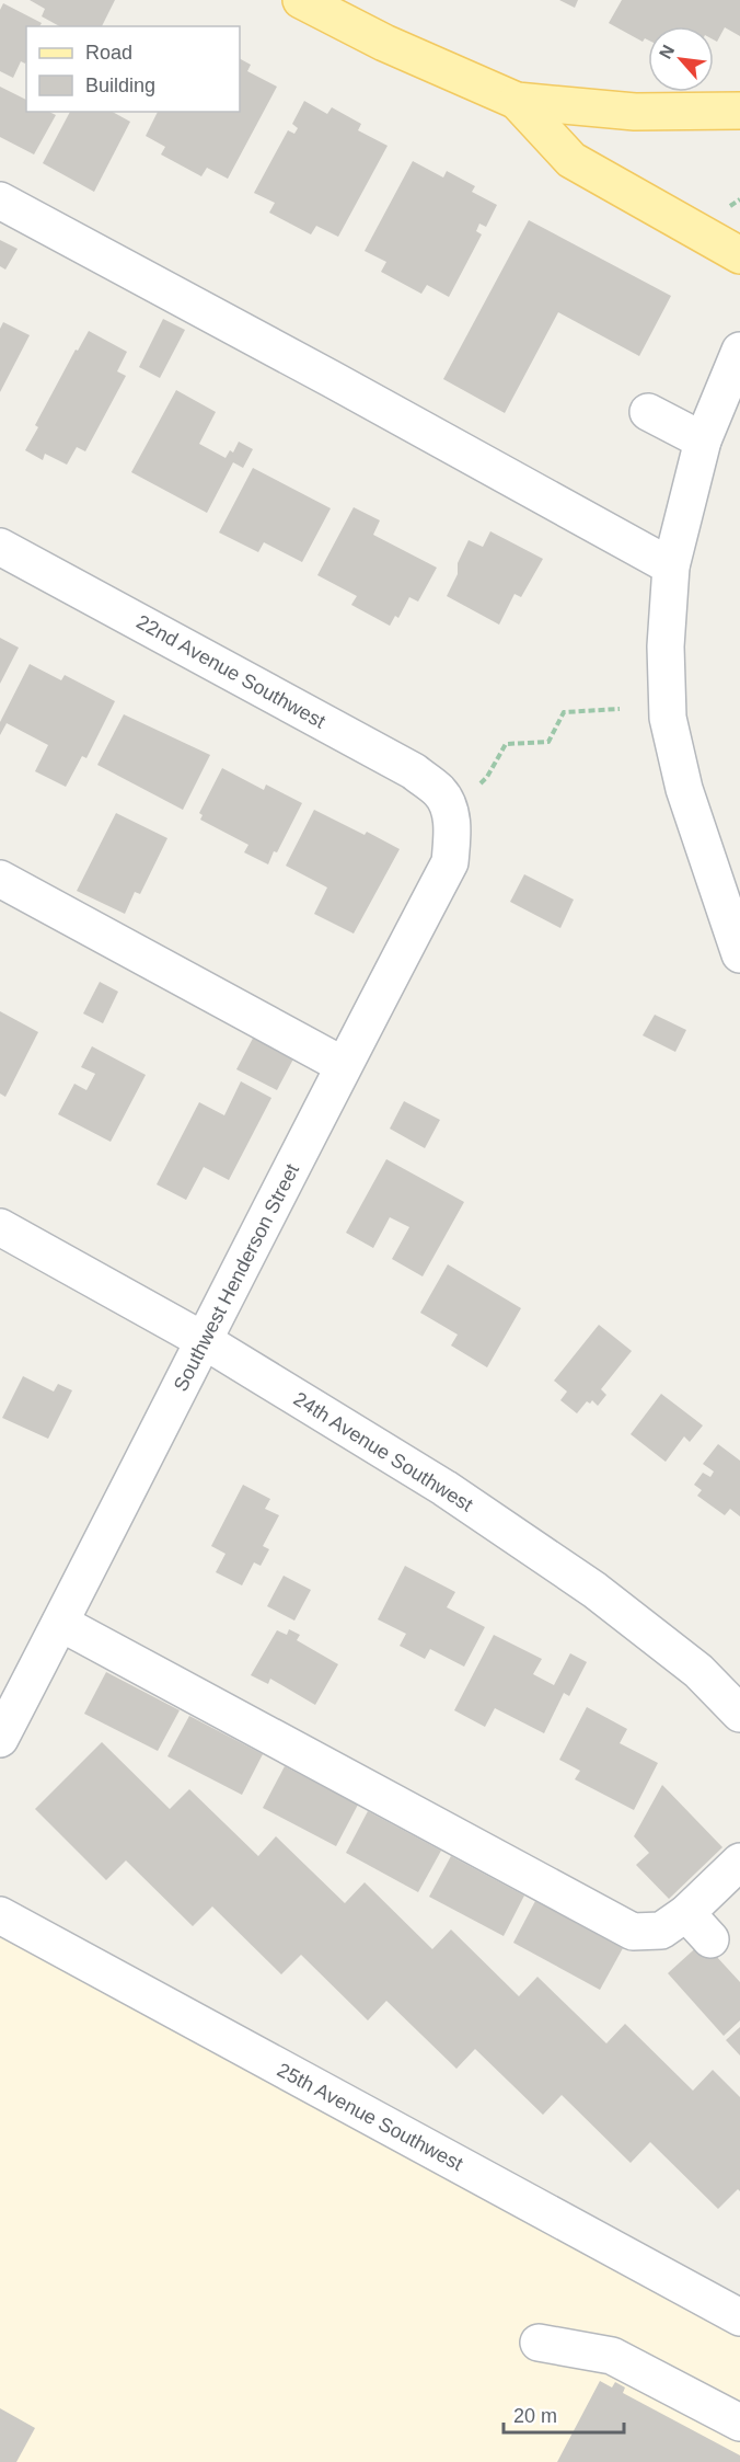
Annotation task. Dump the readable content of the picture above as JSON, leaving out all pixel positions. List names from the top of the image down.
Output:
{
  "streets": {
    "street": [
      "22nd Avenue Southwest",
      "Southwest Henderson Street",
      "24th Avenue Southwest",
      "25th Avenue Southwest"
    ]
  },
  "crossings": [
    ["22nd Avenue Southwest", "Southwest Henderson Street"],
    ["Southwest Henderson Street", "24th Avenue Southwest"]
  ],
  "legend": ["Road", "Building"],
  "scale_bar": "20 m",
  "north": "top left"
}
